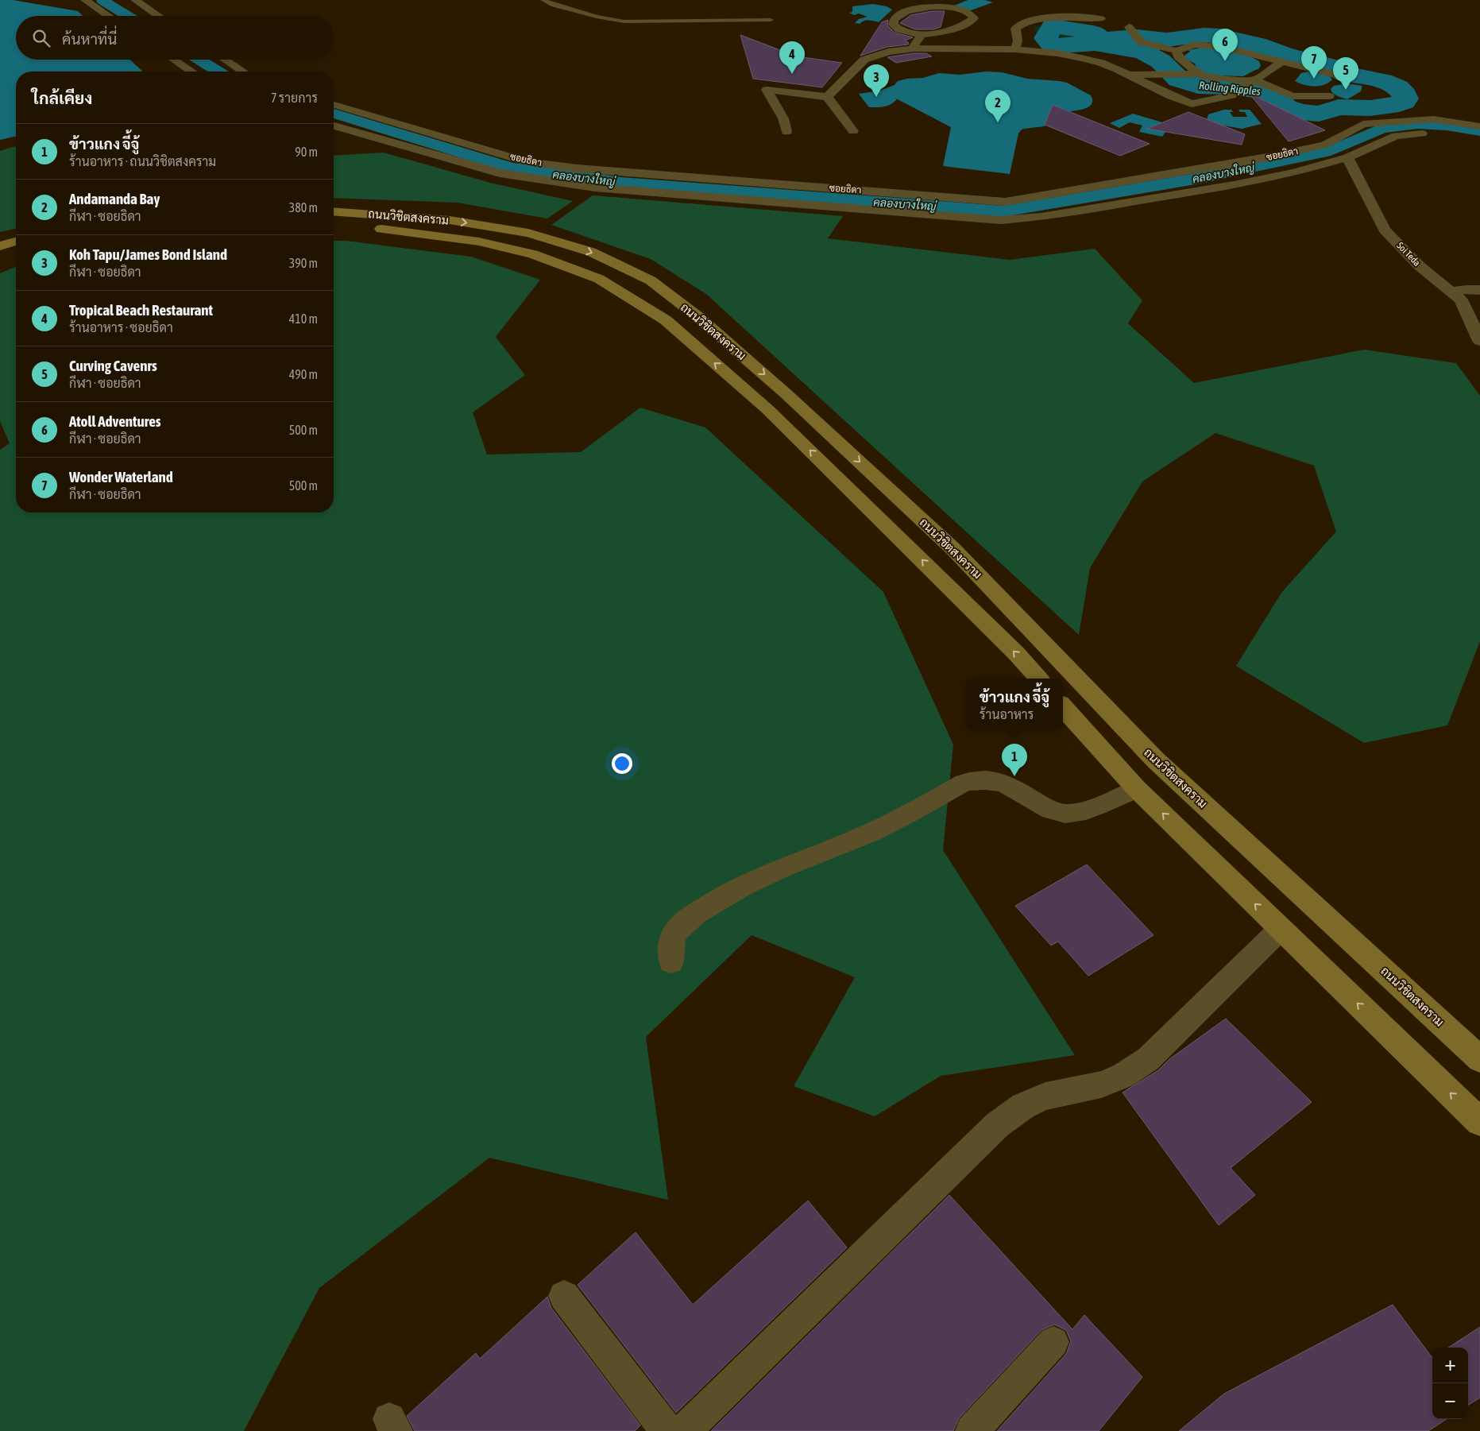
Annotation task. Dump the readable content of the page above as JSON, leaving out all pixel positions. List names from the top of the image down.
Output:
{
  "streets": {
    "main road": ["ถนนวิชิตสงคราม"],
    "street": ["ซอยธิดา", "Soi Teda"]
  },
  "water": ["Rolling Ripples", "คลองบางใหญ่"],
  "page": {
    "search": "ค้นหาที่นี่",
    "pins": [
      "6",
      "4",
      "7",
      "5",
      "3",
      "2",
      "1"
    ],
    "heading": ["ใกล้เคียง", "7 รายการ"],
    "list": [
      {
        "mark": "1",
        "name": "ข้าวแกง จี้จู้",
        "note": "ร้านอาหาร · ถนนวิชิตสงคราม",
        "value": "90 m"
      },
      {
        "mark": "2",
        "name": "Andamanda Bay",
        "note": "กีฬา · ซอยธิดา",
        "value": "380 m"
      },
      {
        "mark": "3",
        "name": "Koh Tapu/James Bond Island",
        "note": "กีฬา · ซอยธิดา",
        "value": "390 m"
      },
      {
        "mark": "4",
        "name": "Tropical Beach Restaurant",
        "note": "ร้านอาหาร · ซอยธิดา",
        "value": "410 m"
      },
      {
        "mark": "5",
        "name": "Curving Cavenrs",
        "note": "กีฬา · ซอยธิดา",
        "value": "490 m"
      },
      {
        "mark": "6",
        "name": "Atoll Adventures",
        "note": "กีฬา · ซอยธิดา",
        "value": "500 m"
      },
      {
        "mark": "7",
        "name": "Wonder Waterland",
        "note": "กีฬา · ซอยธิดา",
        "value": "500 m"
      }
    ],
    "popup": ["ข้าวแกง จี้จู้", "ร้านอาหาร"],
    "map_buttons": ["+", "−"]
  }
}
